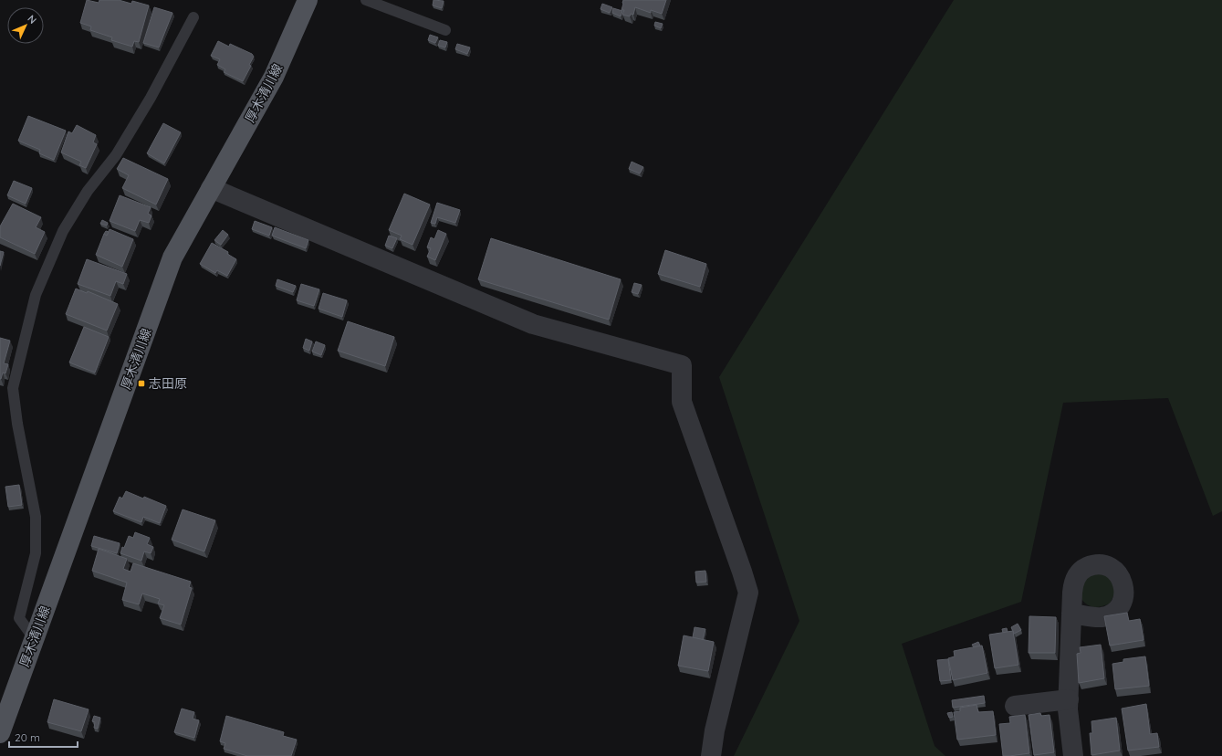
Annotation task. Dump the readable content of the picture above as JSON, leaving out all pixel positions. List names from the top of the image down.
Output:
{
  "streets": {
    "main road": ["厚木清川線"]
  },
  "places": {
    "transit": ["志田原"]
  },
  "scale_bar": "20 m",
  "north": "top right"
}
